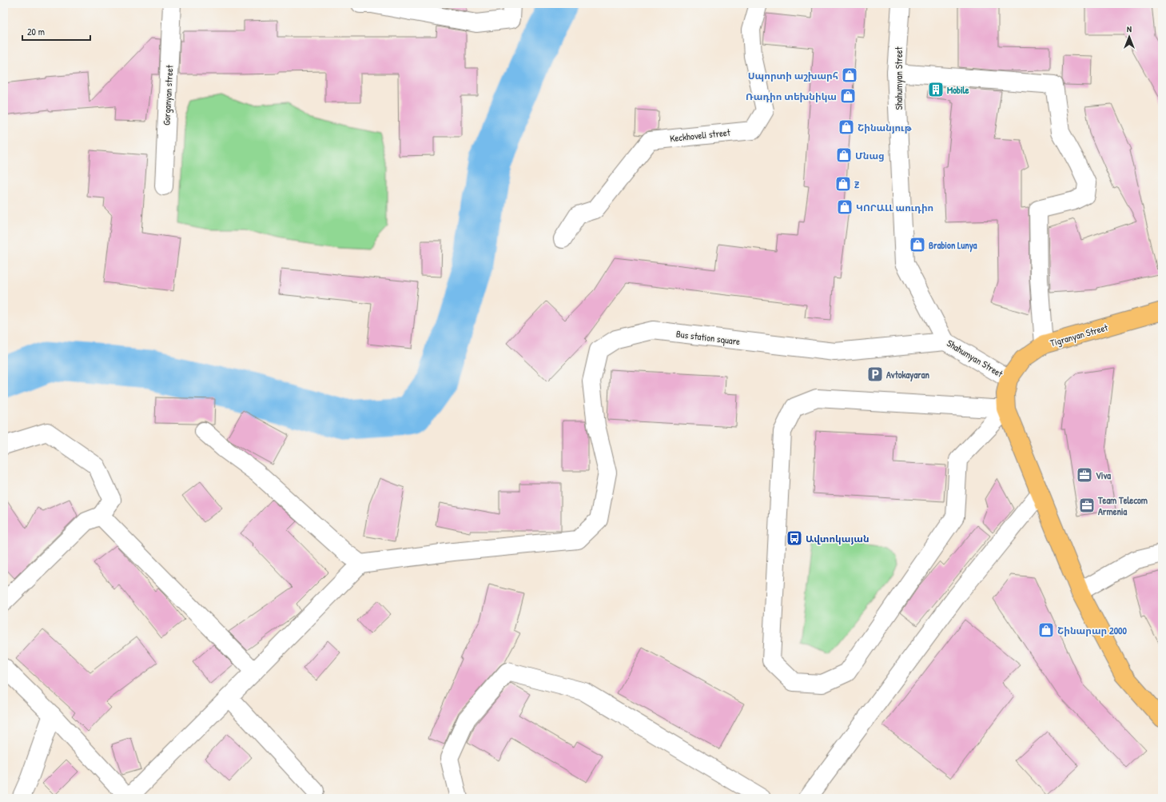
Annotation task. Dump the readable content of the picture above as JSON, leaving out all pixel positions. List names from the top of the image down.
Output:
{
  "streets": {
    "highway": ["Shahumyan Street", "Tigranyan Street"],
    "street": ["Gorganyan street", "Keckhoveli street", "Bus station square"]
  },
  "crossings": [
    ["Shahumyan Street", "Tigranyan Street"],
    ["Shahumyan Street", "Bus station square"]
  ],
  "places": {
    "shop": [
      "Սպորտի աշխարհ",
      "Ռադիո տեխնիկա",
      "Շինանյութ",
      "Մնաց",
      "Z",
      "ԿՈՐԱԼԼ աուդիո",
      "Brabion Lunya",
      "Շինարար 2000"
    ],
    "building": ["Mobile"],
    "parking": ["Avtokayaran"],
    "office": ["Viva", "Team Telecom Armenia"],
    "bus stop": ["Ավտոկայան"]
  },
  "scale_bar": "20 m",
  "north": "top"
}
